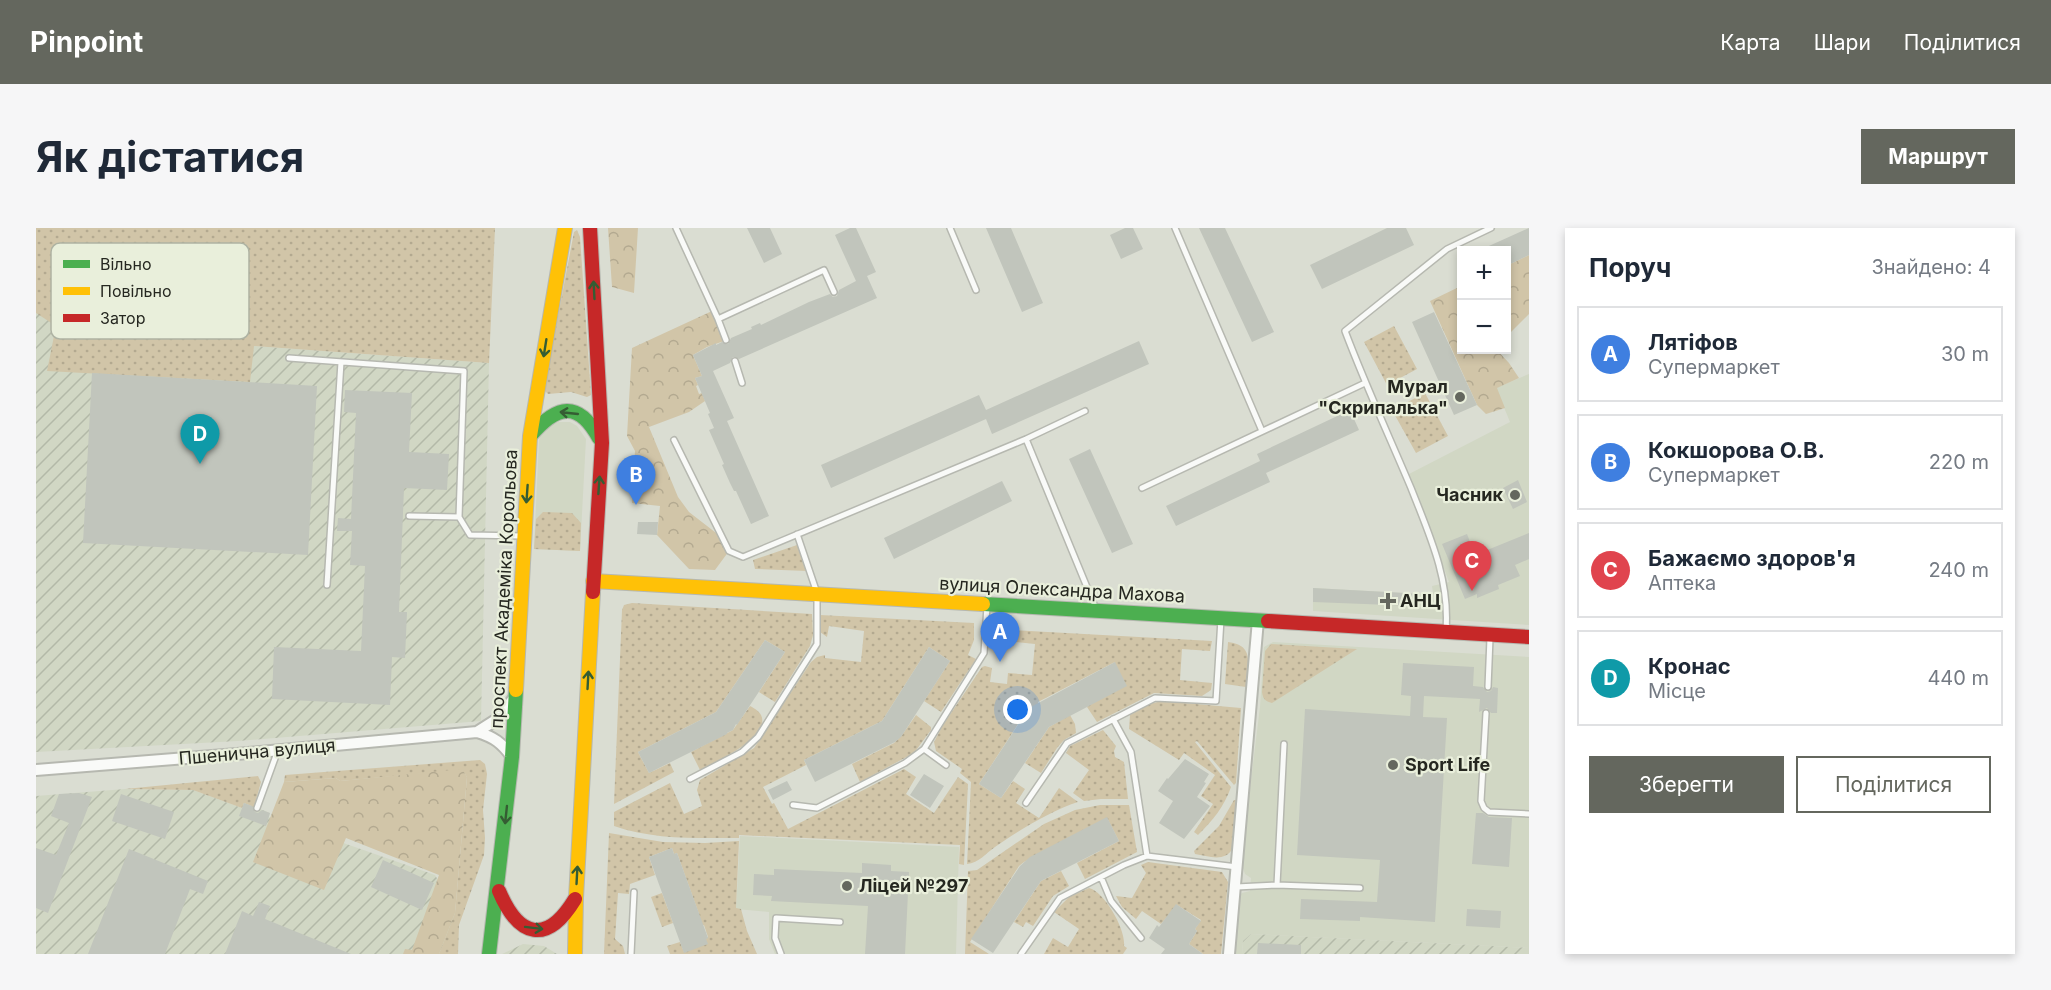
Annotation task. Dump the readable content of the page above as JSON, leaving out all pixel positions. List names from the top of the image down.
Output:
{
  "streets": {
    "main road": ["проспект Академіка Корольова", "вулиця Олександра Махова"],
    "street": ["Пшенична вулиця"]
  },
  "places": {
    "other": [
      "Мурал \"Скрипалька\"",
      "Часник",
      "Sport Life",
      "Ліцей №297"
    ],
    "health": ["АНЦ"]
  },
  "legend": ["Вільно", "Повільно", "Затор"],
  "page": {
    "header": "Pinpoint",
    "nav": ["Карта", "Шари", "Поділитися"],
    "buttons": [
      "Маршрут",
      ["Зберегти", "Поділитися"]
    ],
    "title": "Як дістатися",
    "heading": ["Поруч", "Знайдено: 4"],
    "map_buttons": ["+", "−"],
    "list": [
      {
        "mark": "A",
        "name": "Лятіфов",
        "note": "Супермаркет",
        "value": "30 m"
      },
      {
        "mark": "B",
        "name": "Кокшорова О.В.",
        "note": "Супермаркет",
        "value": "220 m"
      },
      {
        "mark": "C",
        "name": "Бажаємо здоров'я",
        "note": "Аптека",
        "value": "240 m"
      },
      {
        "mark": "D",
        "name": "Кронас",
        "note": "Місце",
        "value": "440 m"
      }
    ],
    "pins": [
      "D",
      "B",
      "C",
      "A"
    ]
  }
}
